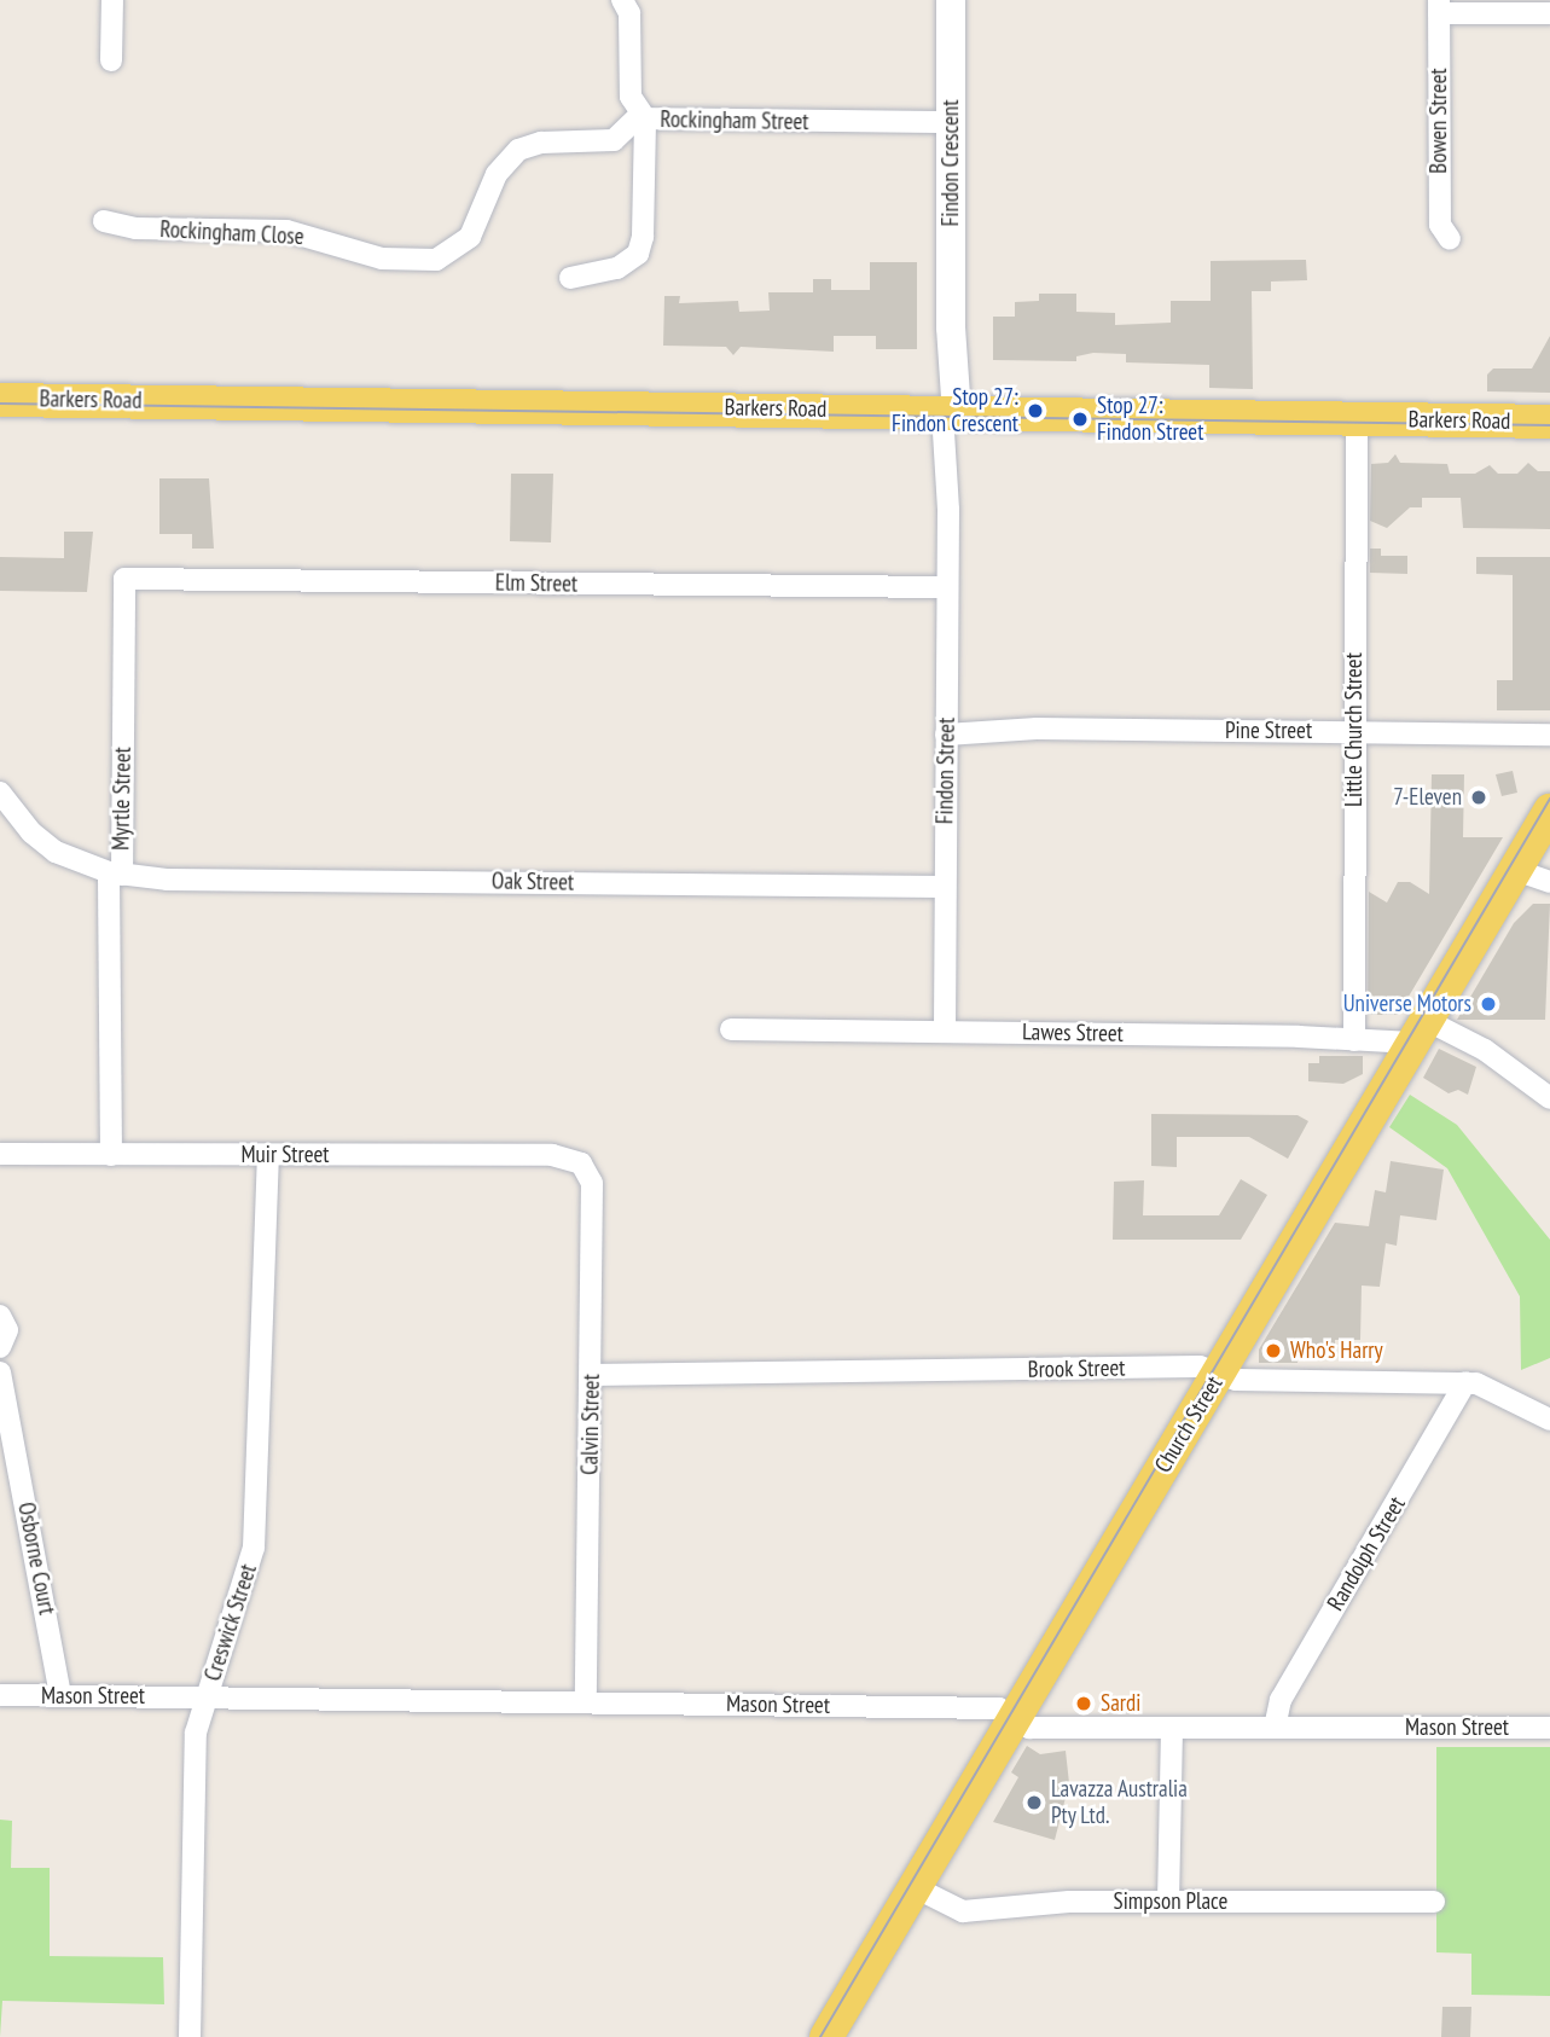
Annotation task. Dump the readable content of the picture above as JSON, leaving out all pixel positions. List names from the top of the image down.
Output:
{
  "streets": {
    "main road": ["Barkers Road", "Church Street"],
    "street": [
      "Rockingham Street",
      "Bowen Street",
      "Findon Crescent",
      "Rockingham Close",
      "Elm Street",
      "Little Church Street",
      "Pine Street",
      "Findon Street",
      "Myrtle Street",
      "Oak Street",
      "Lawes Street",
      "Muir Street",
      "Brook Street",
      "Calvin Street",
      "Randolph Street",
      "Osborne Court",
      "Creswick Street",
      "Mason Street",
      "Simpson Place"
    ]
  },
  "crossings": [
    ["Rockingham Street", "Findon Crescent"],
    ["Rockingham Street", "Rockingham Close"],
    ["Findon Crescent", "Barkers Road"],
    ["Findon Crescent", "Findon Street"],
    ["Barkers Road", "Little Church Street"],
    ["Barkers Road", "Findon Street"],
    ["Elm Street", "Findon Street"],
    ["Elm Street", "Myrtle Street"],
    ["Little Church Street", "Pine Street"],
    ["Little Church Street", "Lawes Street"],
    ["Pine Street", "Findon Street"],
    ["Findon Street", "Oak Street"],
    ["Findon Street", "Lawes Street"],
    ["Myrtle Street", "Oak Street"],
    ["Myrtle Street", "Muir Street"],
    ["Lawes Street", "Church Street"],
    ["Muir Street", "Calvin Street"],
    ["Muir Street", "Creswick Street"],
    ["Brook Street", "Calvin Street"],
    ["Brook Street", "Church Street"],
    ["Brook Street", "Randolph Street"],
    ["Calvin Street", "Mason Street"],
    ["Church Street", "Mason Street"],
    ["Church Street", "Simpson Place"],
    ["Randolph Street", "Mason Street"],
    ["Osborne Court", "Mason Street"],
    ["Creswick Street", "Mason Street"]
  ],
  "places": [
    "Stop 27: Findon Crescent",
    "Stop 27: Findon Street",
    "7-Eleven",
    "Universe Motors",
    "Who's Harry",
    "Sardi",
    "Lavazza Australia Pty Ltd."
  ]
}
